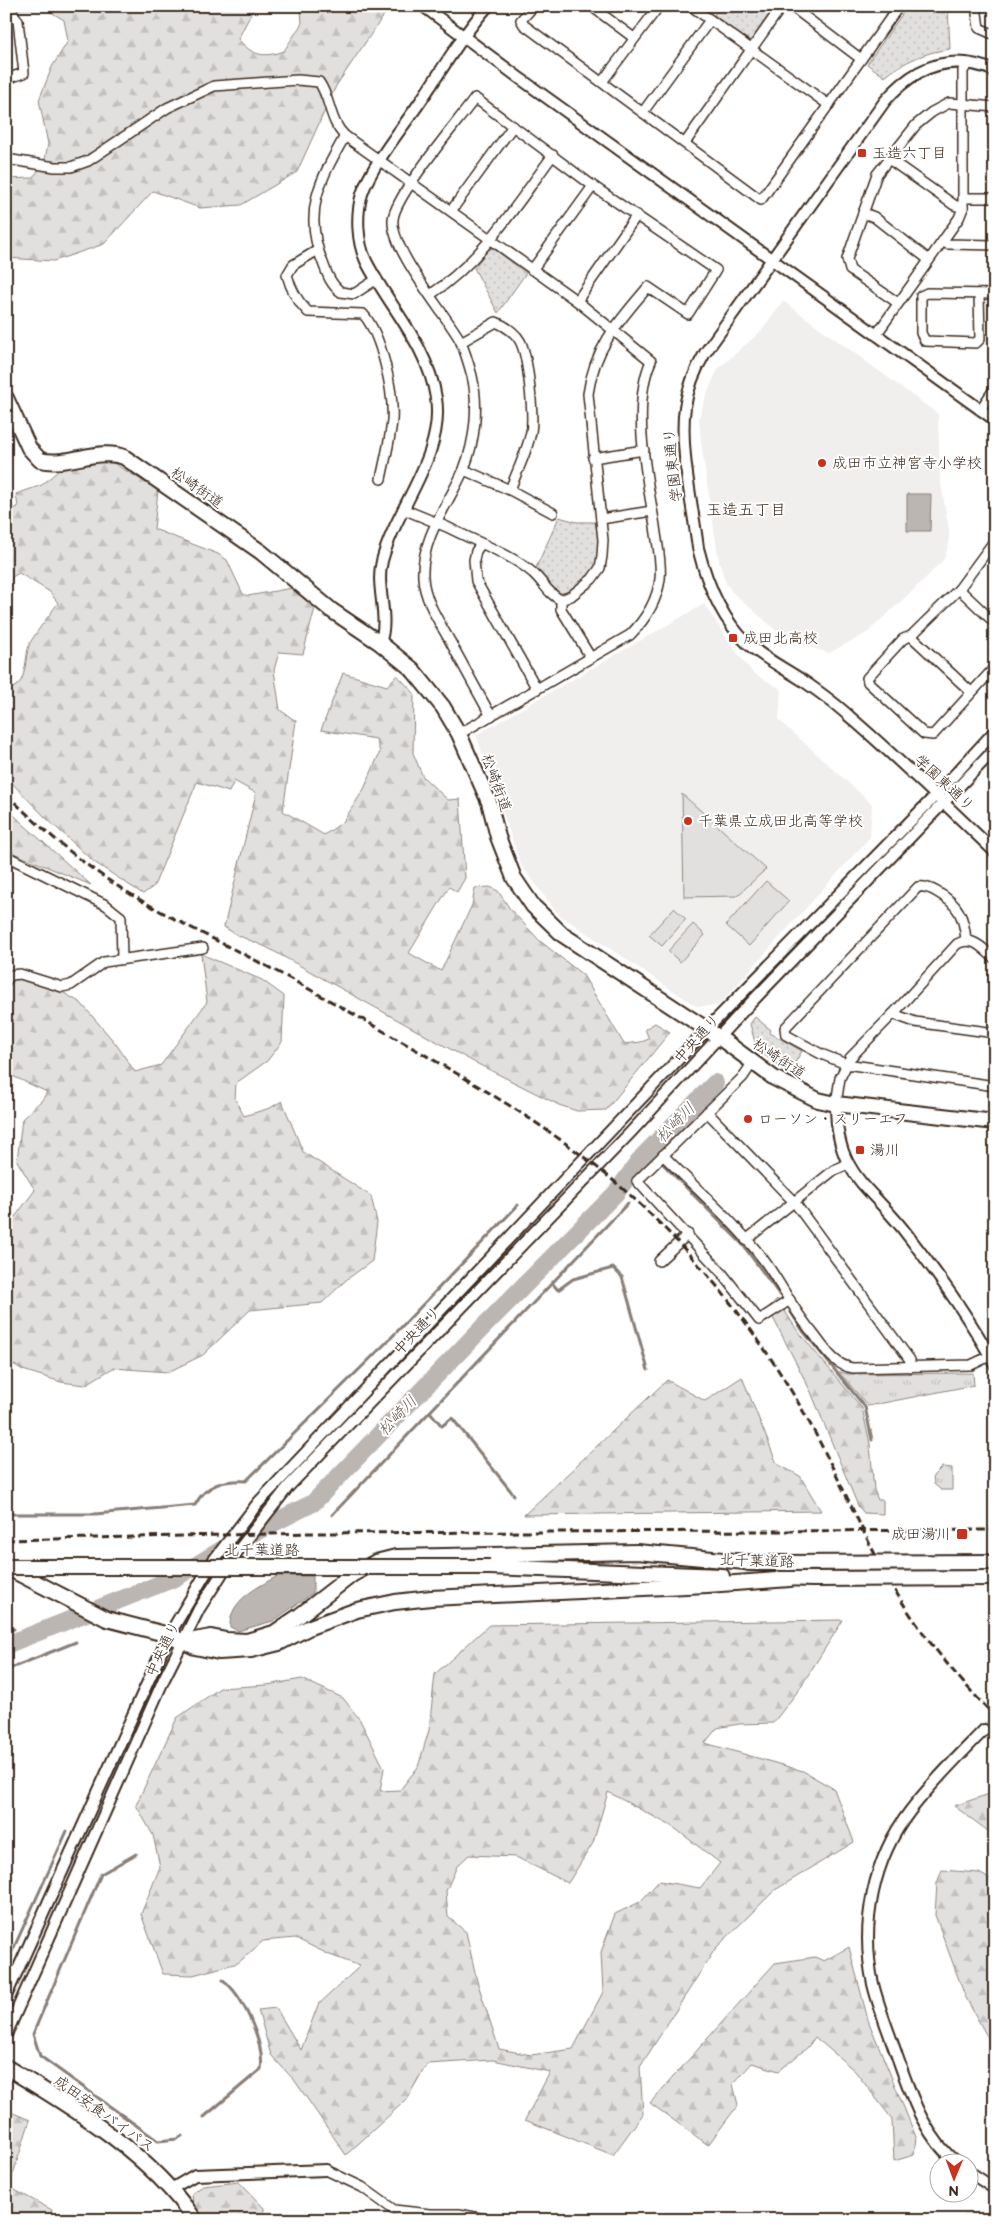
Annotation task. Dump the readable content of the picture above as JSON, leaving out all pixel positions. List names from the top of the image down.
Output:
{
  "streets": {
    "main road": ["松崎街道", "北千葉道路", "成田安食バイパス"],
    "street": ["学園東通り", "中央通り"]
  },
  "crossings": [
    ["学園東通り", "中央通り"],
    ["松崎街道", "中央通り"]
  ],
  "districts": ["玉造五丁目"],
  "water": ["松崎川"],
  "places": {
    "transit": [
      "玉造六丁目",
      "成田北高校",
      "湯川",
      "成田湯川"
    ],
    "other": ["成田市立神宮寺小学校", "千葉県立成田北高等学校", "ローソン・スリーエフ"]
  },
  "north": "bottom"
}
